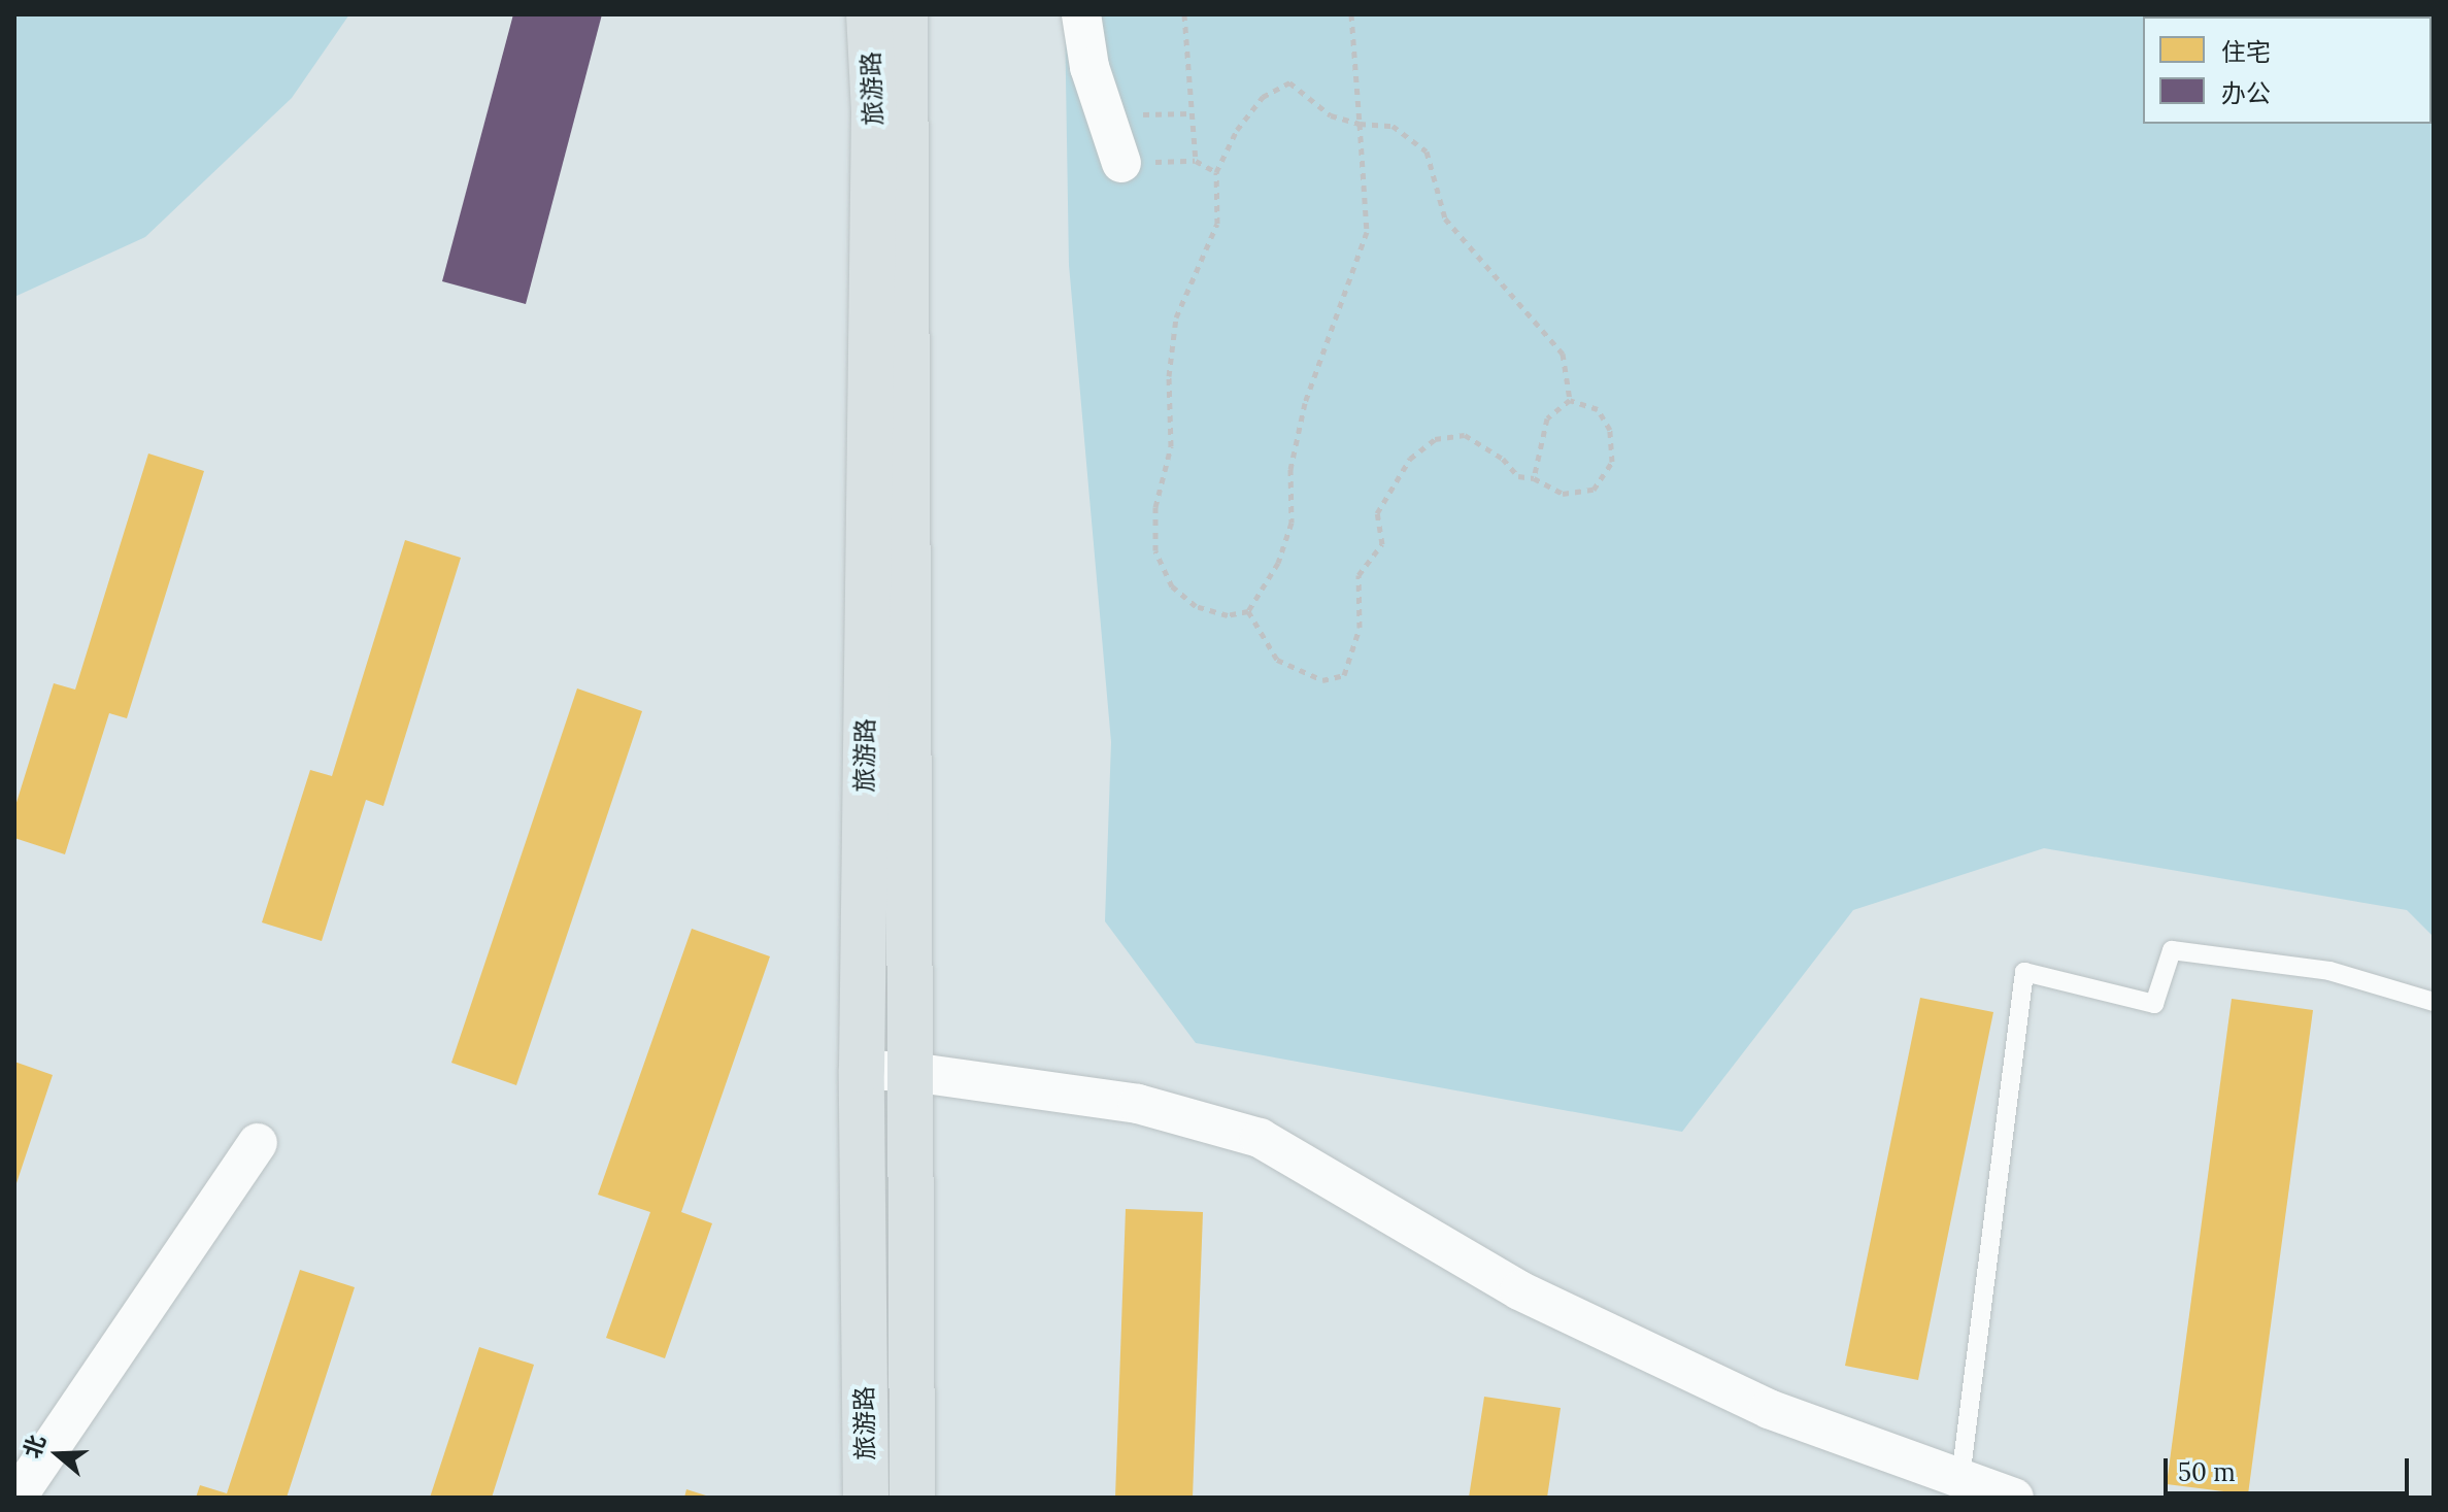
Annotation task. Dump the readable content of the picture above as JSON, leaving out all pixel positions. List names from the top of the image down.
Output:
{
  "streets": {
    "main road": ["旅游路"]
  },
  "legend": ["住宅", "办公"],
  "scale_bar": "50 m",
  "north": "left"
}
